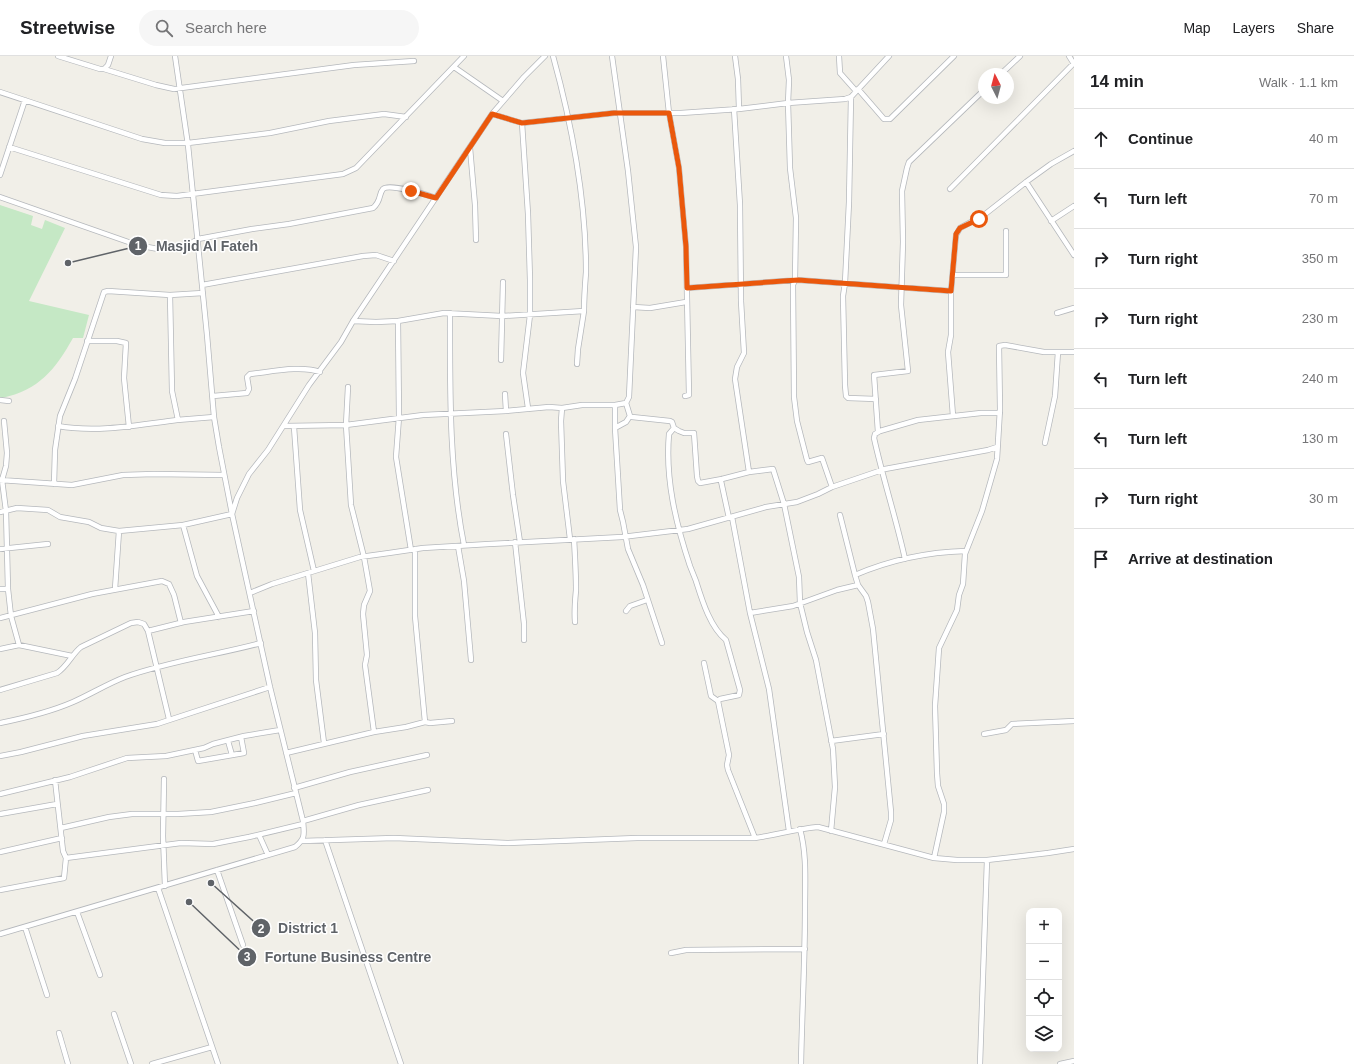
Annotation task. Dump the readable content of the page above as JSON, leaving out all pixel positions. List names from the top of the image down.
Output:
{
  "places": ["Masjid Al Fateh", "District 1", "Fortune Business Centre"],
  "north": "top",
  "page": {
    "header": "Streetwise",
    "search": "Search here",
    "nav": ["Map", "Layers", "Share"],
    "heading": ["14 min", "Walk · 1.1 km"],
    "list": [
      ["Continue", "40 m"],
      ["Turn left", "70 m"],
      ["Turn right", "350 m"],
      ["Turn right", "230 m"],
      ["Turn left", "240 m"],
      ["Turn left", "130 m"],
      ["Turn right", "30 m"],
      "Arrive at destination"
    ],
    "map_buttons": ["+", "−"]
  }
}
